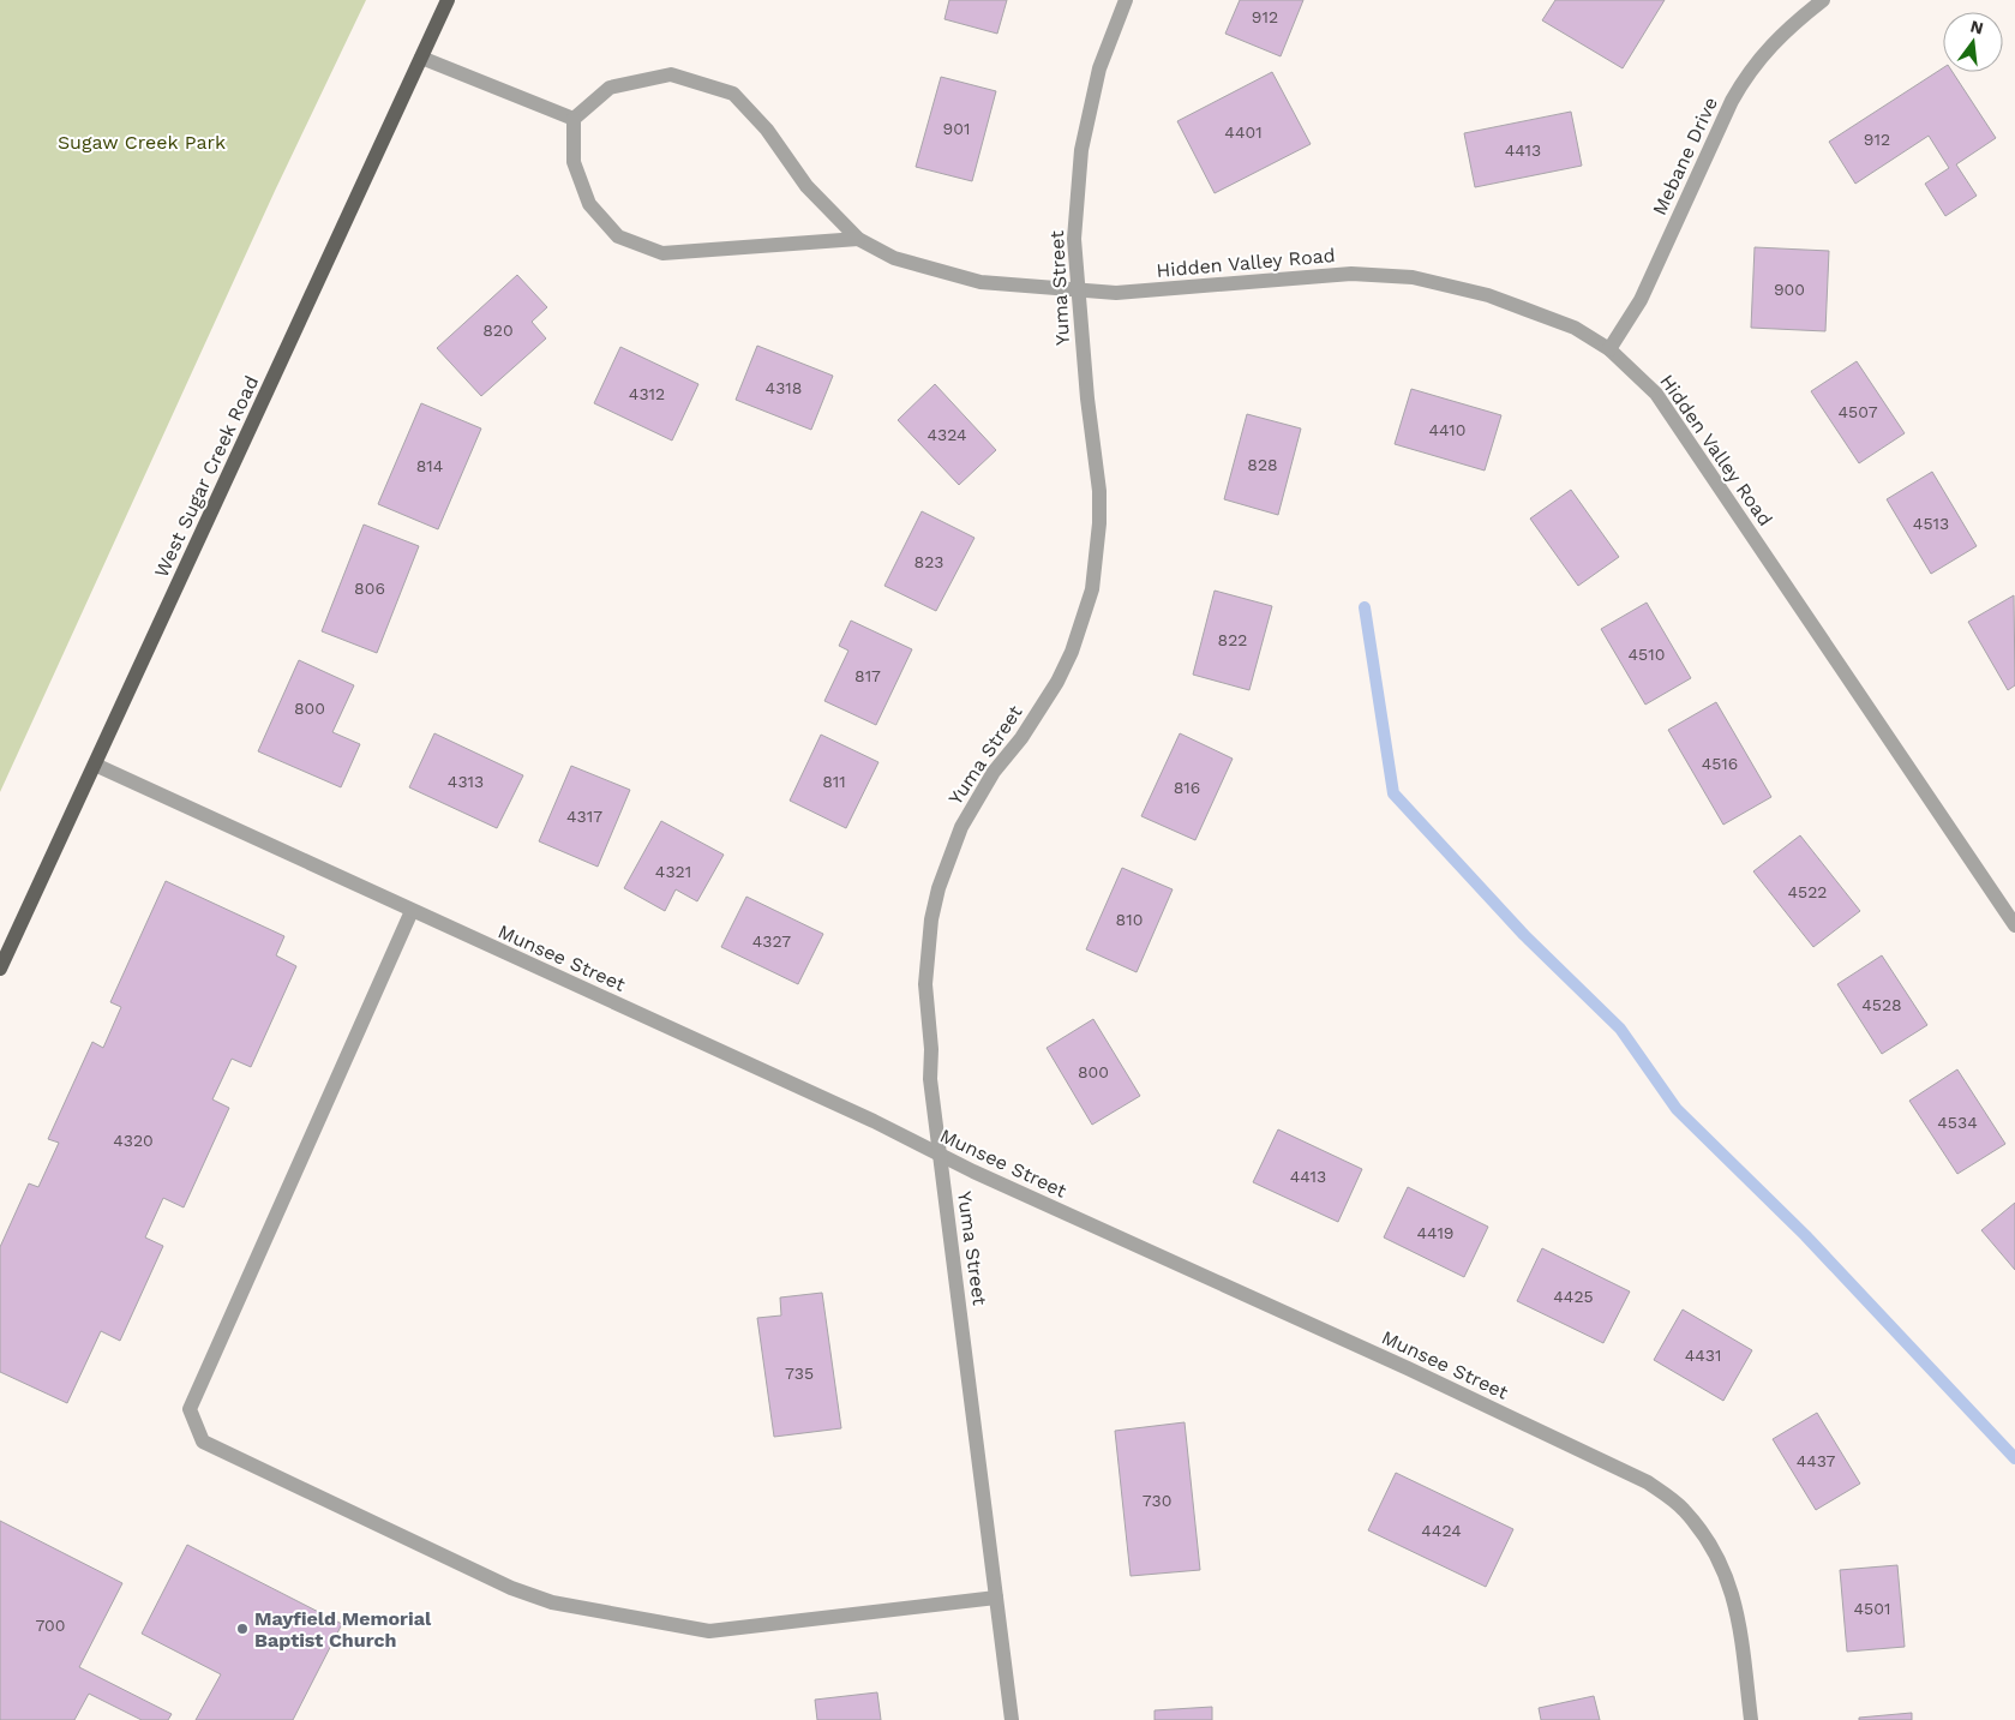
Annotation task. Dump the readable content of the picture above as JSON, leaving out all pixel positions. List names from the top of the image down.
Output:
{
  "streets": {
    "main road": ["West Sugar Creek Road"],
    "street": [
      "Mebane Drive",
      "Hidden Valley Road",
      "Yuma Street",
      "Munsee Street"
    ]
  },
  "crossings": [
    ["Mebane Drive", "Hidden Valley Road"],
    ["Hidden Valley Road", "Yuma Street"],
    ["Yuma Street", "Munsee Street"],
    ["West Sugar Creek Road", "Munsee Street"]
  ],
  "parks": ["Sugaw Creek Park"],
  "places": ["Mayfield Memorial Baptist Church"],
  "house_numbers": [
    "912",
    "901",
    "4401",
    "912",
    "4413",
    "900",
    "820",
    "4318",
    "4312",
    "4507",
    "4410",
    "4324",
    "828",
    "814",
    "4513",
    "823",
    "806",
    "822",
    "4510",
    "817",
    "800",
    "4516",
    "4313",
    "811",
    "816",
    "4317",
    "4321",
    "4522",
    "810",
    "4327",
    "4528",
    "800",
    "4534",
    "4320",
    "4413",
    "4419",
    "4425",
    "4431",
    "735",
    "4437",
    "730",
    "4424",
    "4501",
    "700"
  ],
  "north": "top"
}
